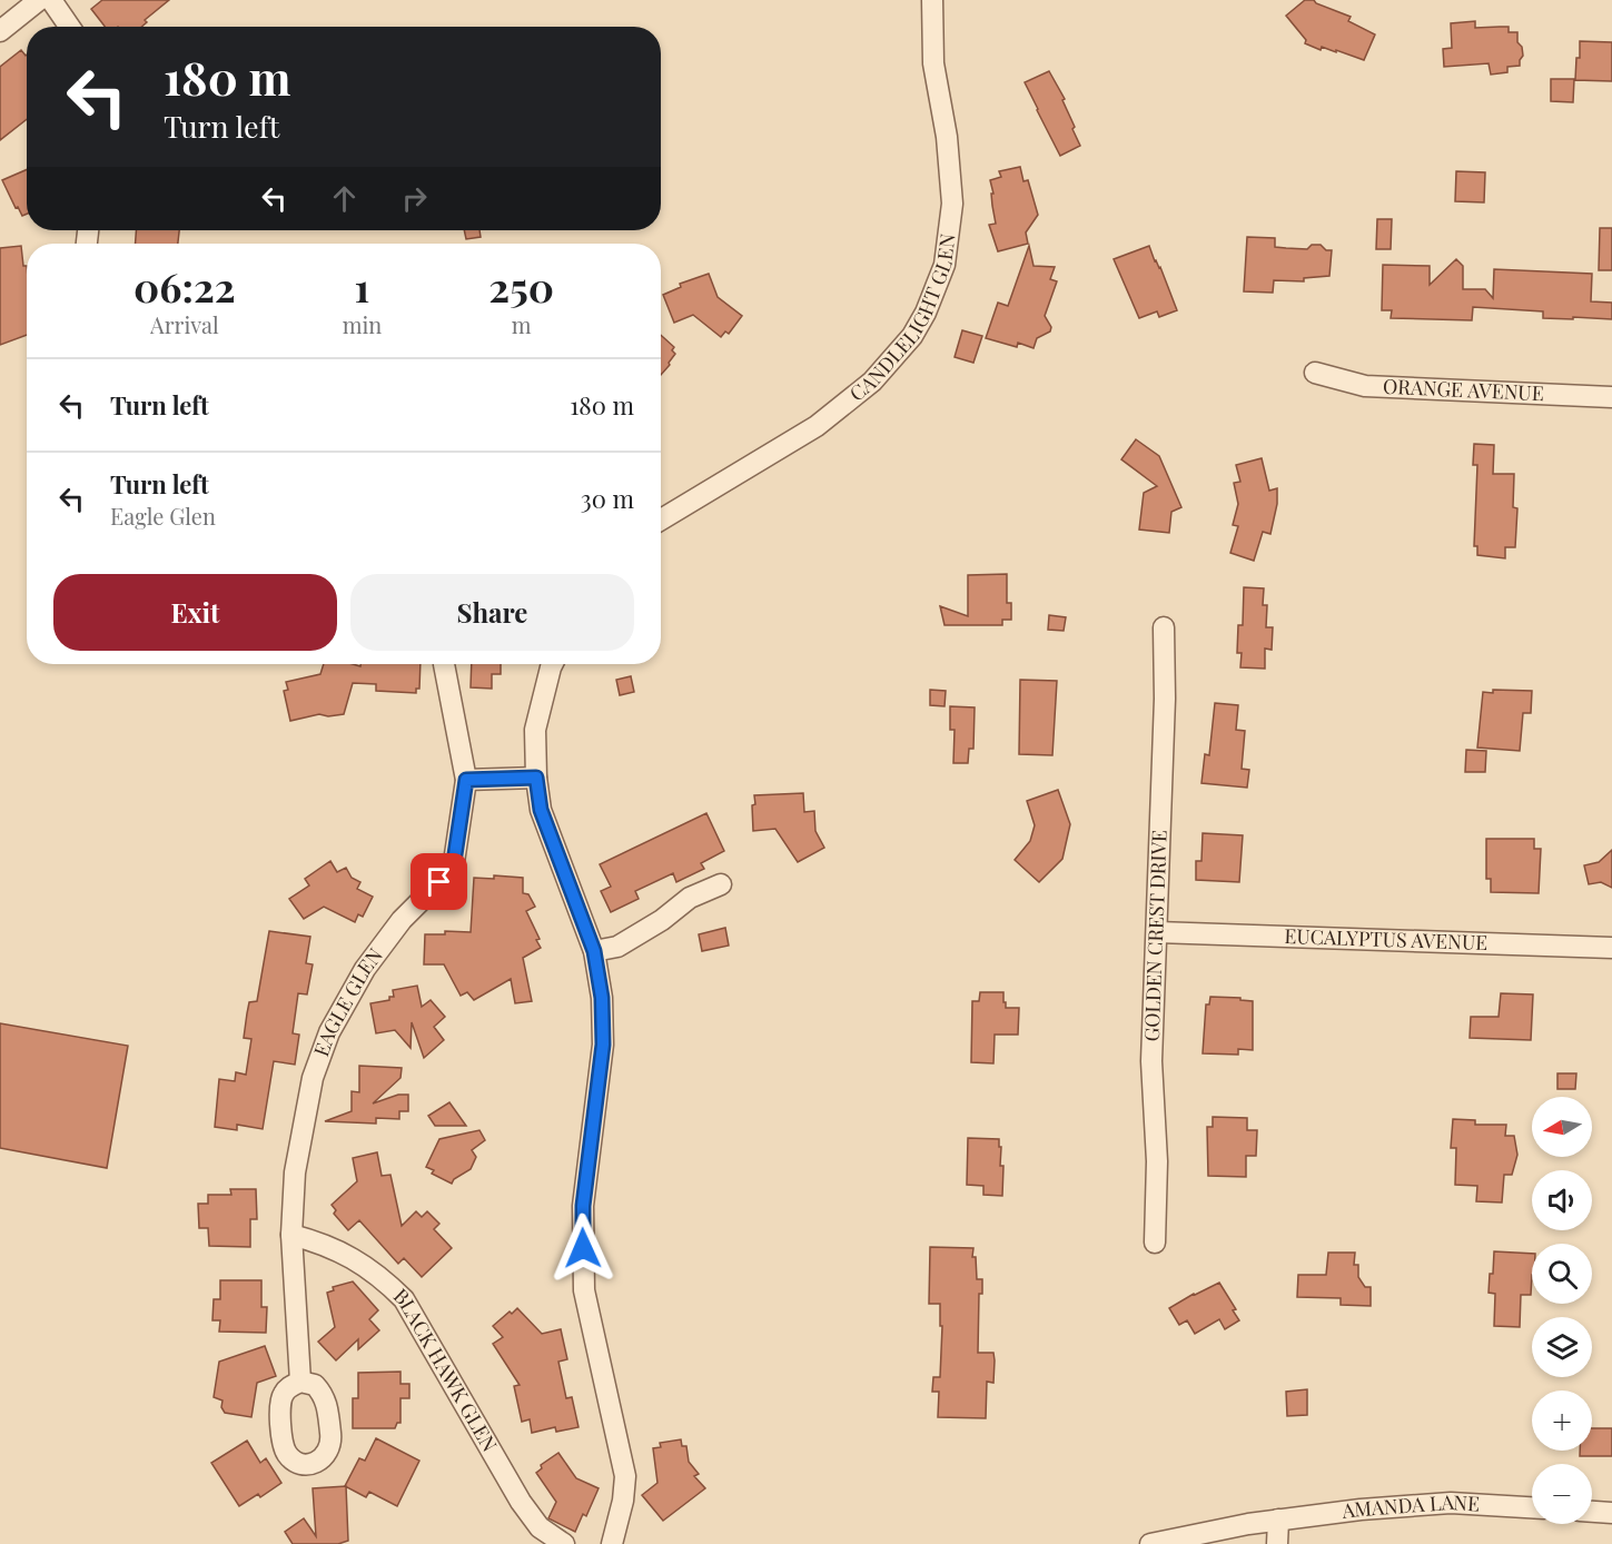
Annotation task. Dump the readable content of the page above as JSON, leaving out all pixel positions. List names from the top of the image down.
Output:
{
  "streets": {
    "street": [
      "CANDLELIGHT GLEN",
      "ORANGE AVENUE",
      "GOLDEN CREST DRIVE",
      "EUCALYPTUS AVENUE",
      "EAGLE GLEN",
      "BLACK HAWK GLEN",
      "AMANDA LANE"
    ]
  },
  "crossings": [
    ["GOLDEN CREST DRIVE", "EUCALYPTUS AVENUE"],
    ["EAGLE GLEN", "BLACK HAWK GLEN"]
  ],
  "north": "left",
  "page": {
    "turn": ["180 m", "Turn left"],
    "eta": [
      "06:22",
      "Arrival",
      "1",
      "min",
      "250",
      "m"
    ],
    "list": [
      {
        "name": "Turn left",
        "value": "180 m"
      },
      {
        "name": "Turn left",
        "note": "Eagle Glen",
        "value": "30 m"
      }
    ],
    "buttons": ["Exit", "Share"],
    "map_buttons": ["+", "−"]
  }
}
